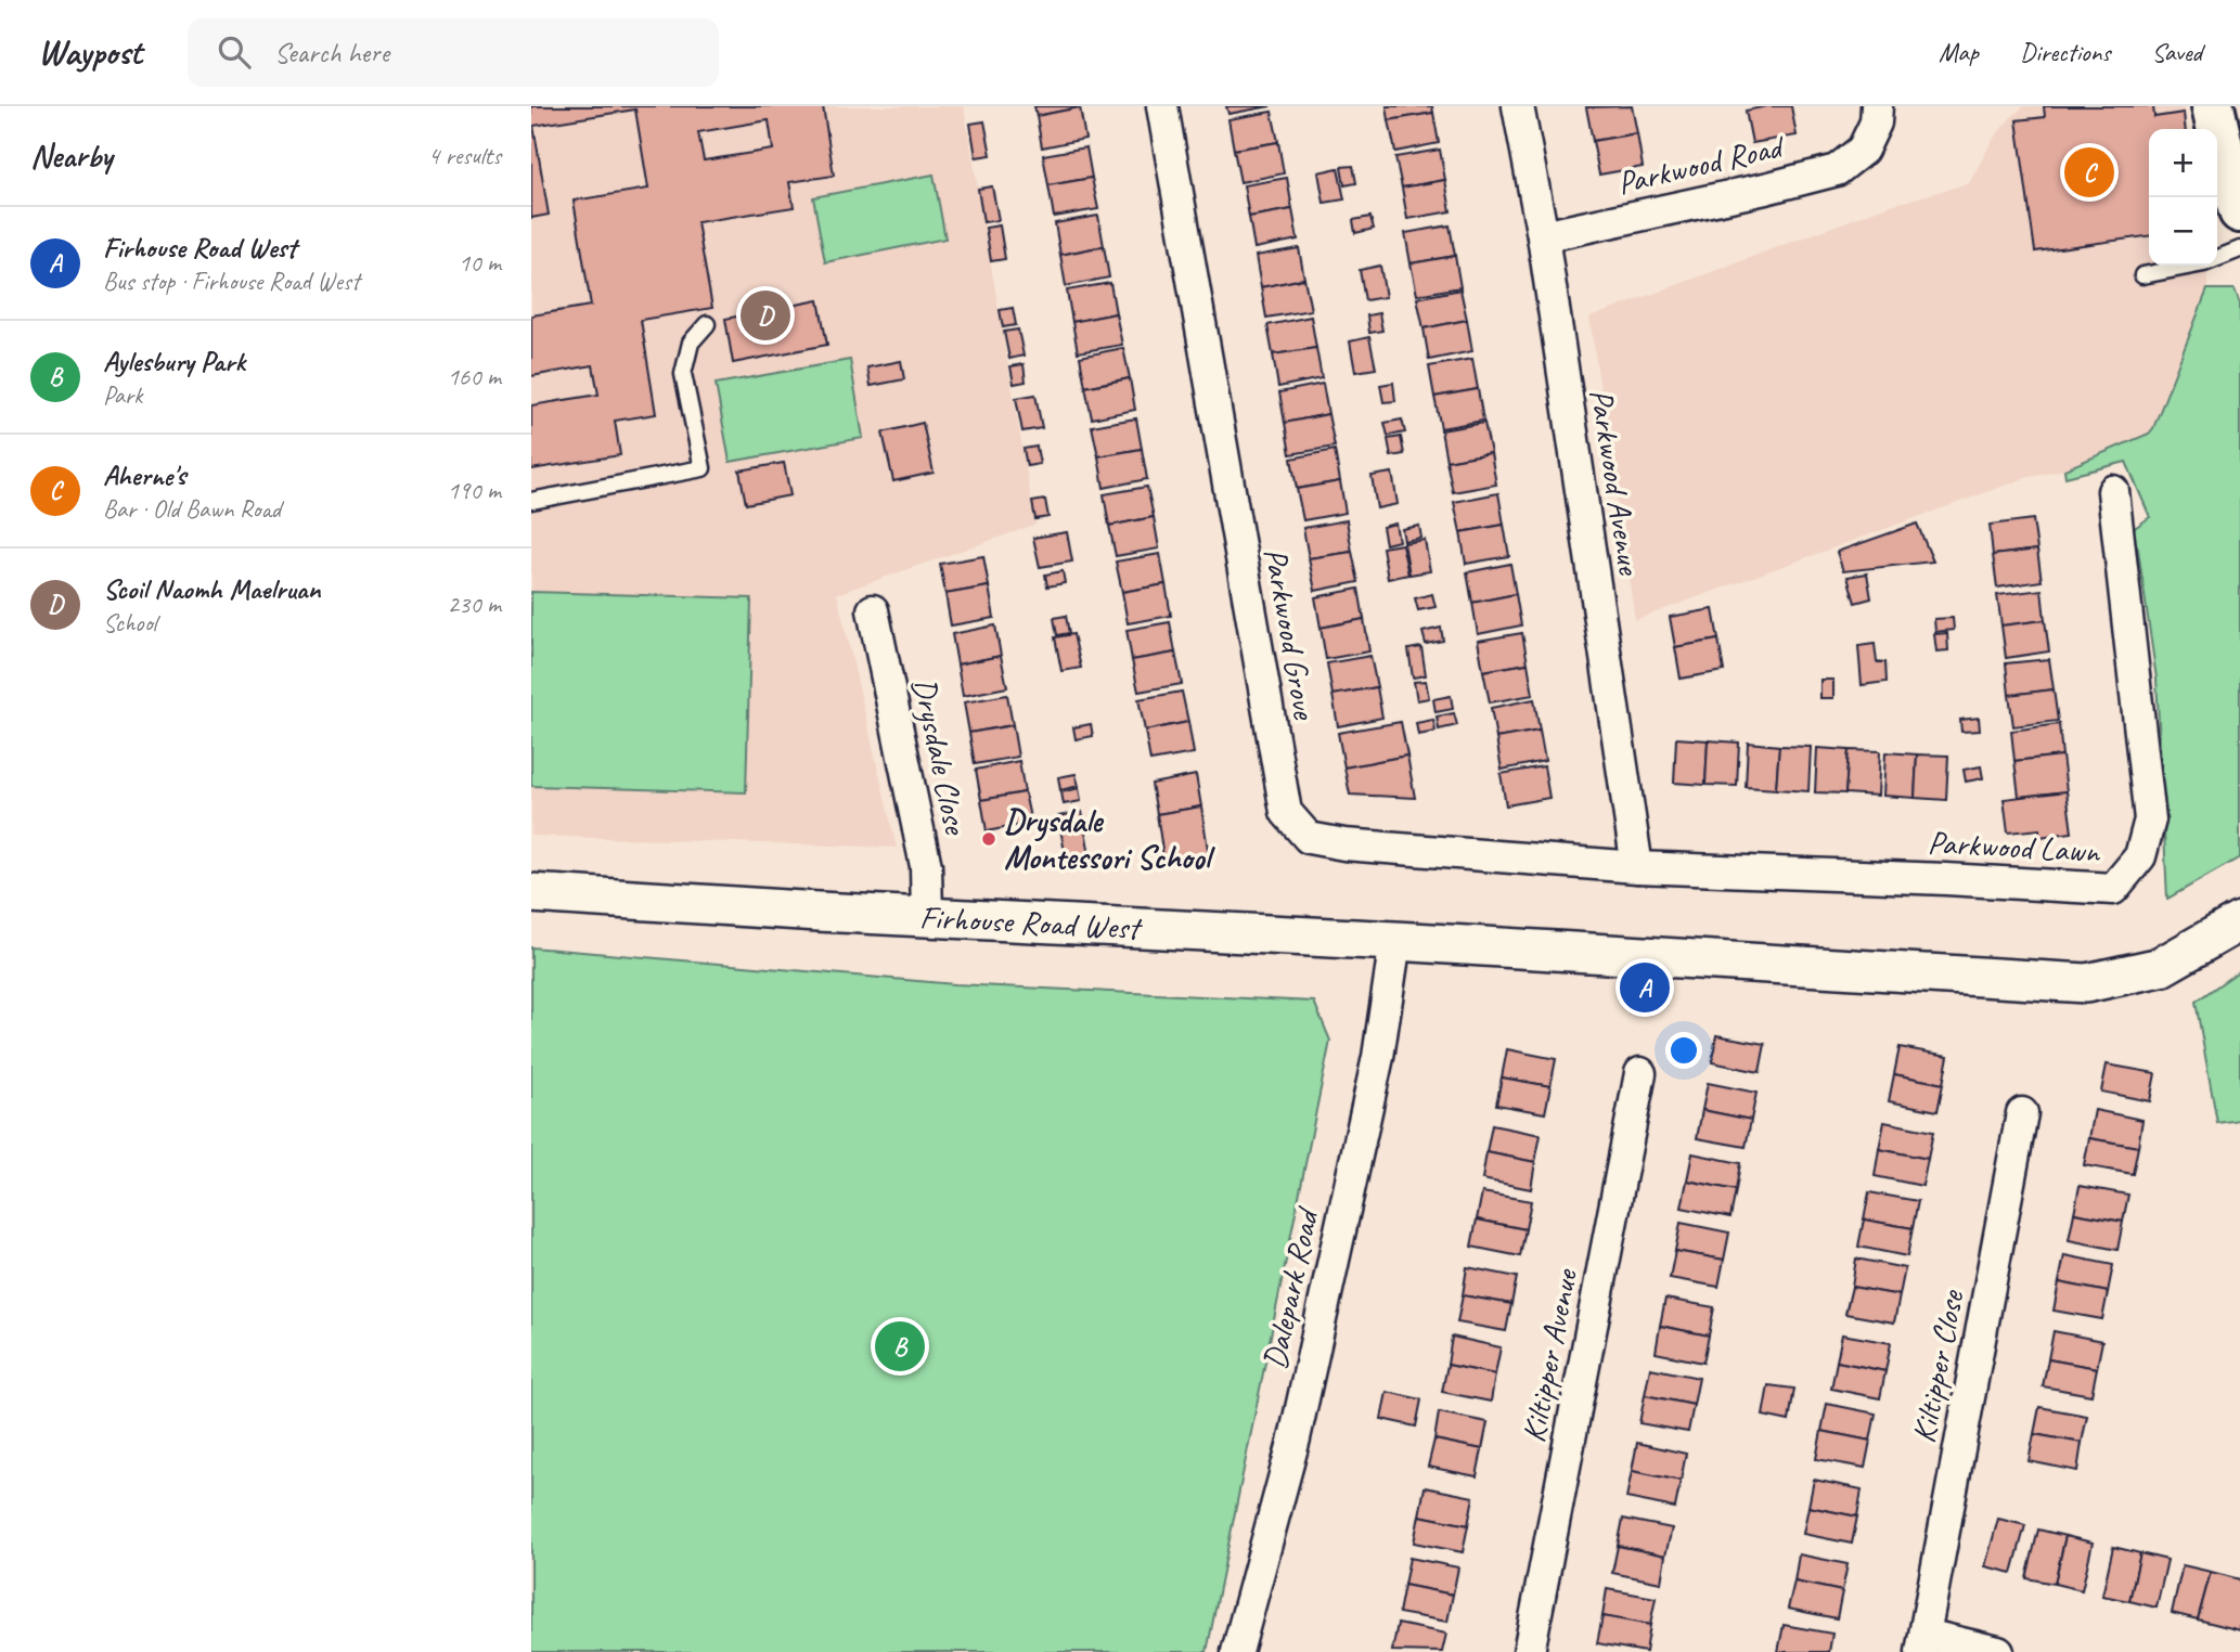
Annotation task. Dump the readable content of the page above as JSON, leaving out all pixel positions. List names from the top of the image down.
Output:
{
  "streets": {
    "street": [
      "Parkwood Road",
      "Parkwood Avenue",
      "Parkwood Grove",
      "Drysdale Close",
      "Parkwood Lawn",
      "Firhouse Road West",
      "Dalepark Road",
      "Kiltipper Avenue",
      "Kiltipper Close"
    ]
  },
  "crossings": [
    ["Parkwood Road", "Parkwood Avenue"],
    ["Parkwood Avenue", "Parkwood Grove"],
    ["Parkwood Avenue", "Parkwood Lawn"],
    ["Parkwood Grove", "Parkwood Lawn"],
    ["Drysdale Close", "Firhouse Road West"],
    ["Firhouse Road West", "Dalepark Road"]
  ],
  "places": ["Drysdale Montessori School"],
  "page": {
    "header": "Waypost",
    "search": "Search here",
    "nav": ["Map", "Directions", "Saved"],
    "heading": ["Nearby", "4 results"],
    "map_buttons": ["+", "−"],
    "pins": [
      "C",
      "D",
      "A",
      "B"
    ],
    "list": [
      {
        "mark": "A",
        "name": "Firhouse Road West",
        "note": "Bus stop · Firhouse Road West",
        "value": "10 m"
      },
      {
        "mark": "B",
        "name": "Aylesbury Park",
        "note": "Park",
        "value": "160 m"
      },
      {
        "mark": "C",
        "name": "Aherne's",
        "note": "Bar · Old Bawn Road",
        "value": "190 m"
      },
      {
        "mark": "D",
        "name": "Scoil Naomh Maelruan",
        "note": "School",
        "value": "230 m"
      }
    ]
  }
}
